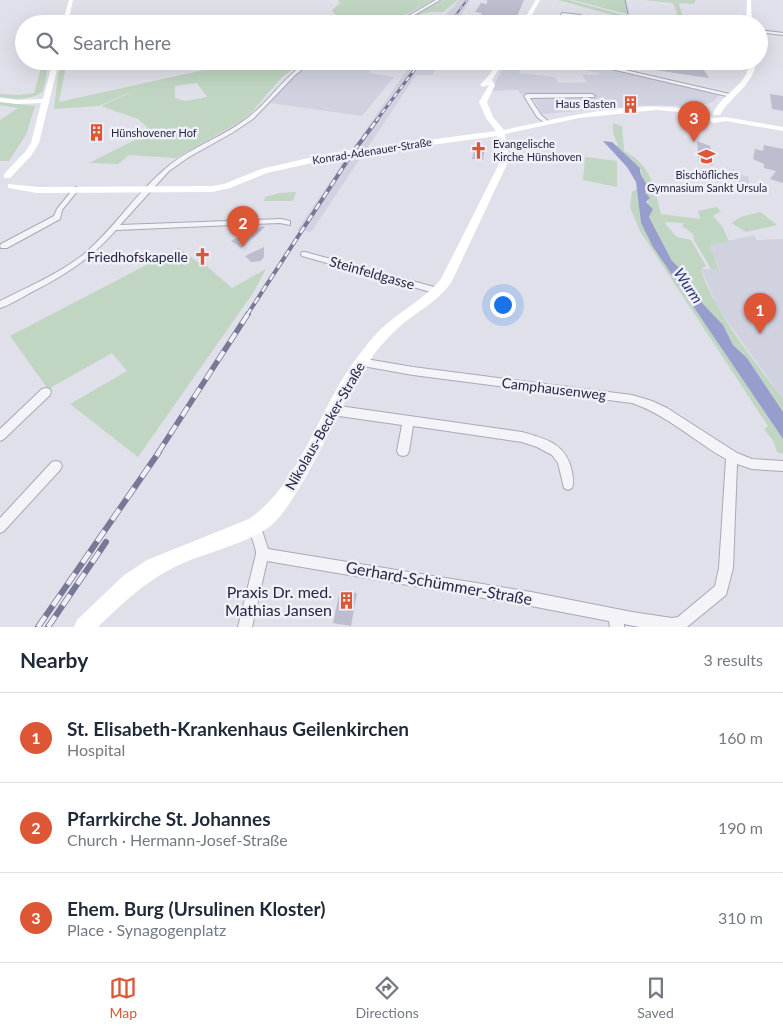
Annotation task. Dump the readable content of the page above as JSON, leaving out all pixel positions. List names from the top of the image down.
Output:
{
  "streets": {
    "main road": ["Konrad-Adenauer-Straße", "Nikolaus-Becker-Straße"],
    "street": ["Steinfeldgasse", "Camphausenweg", "Gerhard-Schümmer-Straße"]
  },
  "crossings": [
    ["Konrad-Adenauer-Straße", "Nikolaus-Becker-Straße"],
    ["Steinfeldgasse", "Nikolaus-Becker-Straße"],
    ["Camphausenweg", "Nikolaus-Becker-Straße"],
    ["Camphausenweg", "Gerhard-Schümmer-Straße"]
  ],
  "water": ["Wurm"],
  "places": {
    "building": ["Haus Basten", "Hünshovener Hof", "Praxis Dr. med. Mathias Jansen"],
    "church": ["Evangelische Kirche Hünshoven", "Friedhofskapelle"],
    "school or university": ["Bischöfliches Gymnasium Sankt Ursula"]
  },
  "page": {
    "search": "Search here",
    "pins": ["3", "2", "1"],
    "heading": ["Nearby", "3 results"],
    "list": [
      {
        "mark": "1",
        "name": "St. Elisabeth-Krankenhaus Geilenkirchen",
        "note": "Hospital",
        "value": "160 m"
      },
      {
        "mark": "2",
        "name": "Pfarrkirche St. Johannes",
        "note": "Church · Hermann-Josef-Straße",
        "value": "190 m"
      },
      {
        "mark": "3",
        "name": "Ehem. Burg (Ursulinen Kloster)",
        "note": "Place · Synagogenplatz",
        "value": "310 m"
      }
    ],
    "nav": ["Map", "Directions", "Saved"]
  }
}
